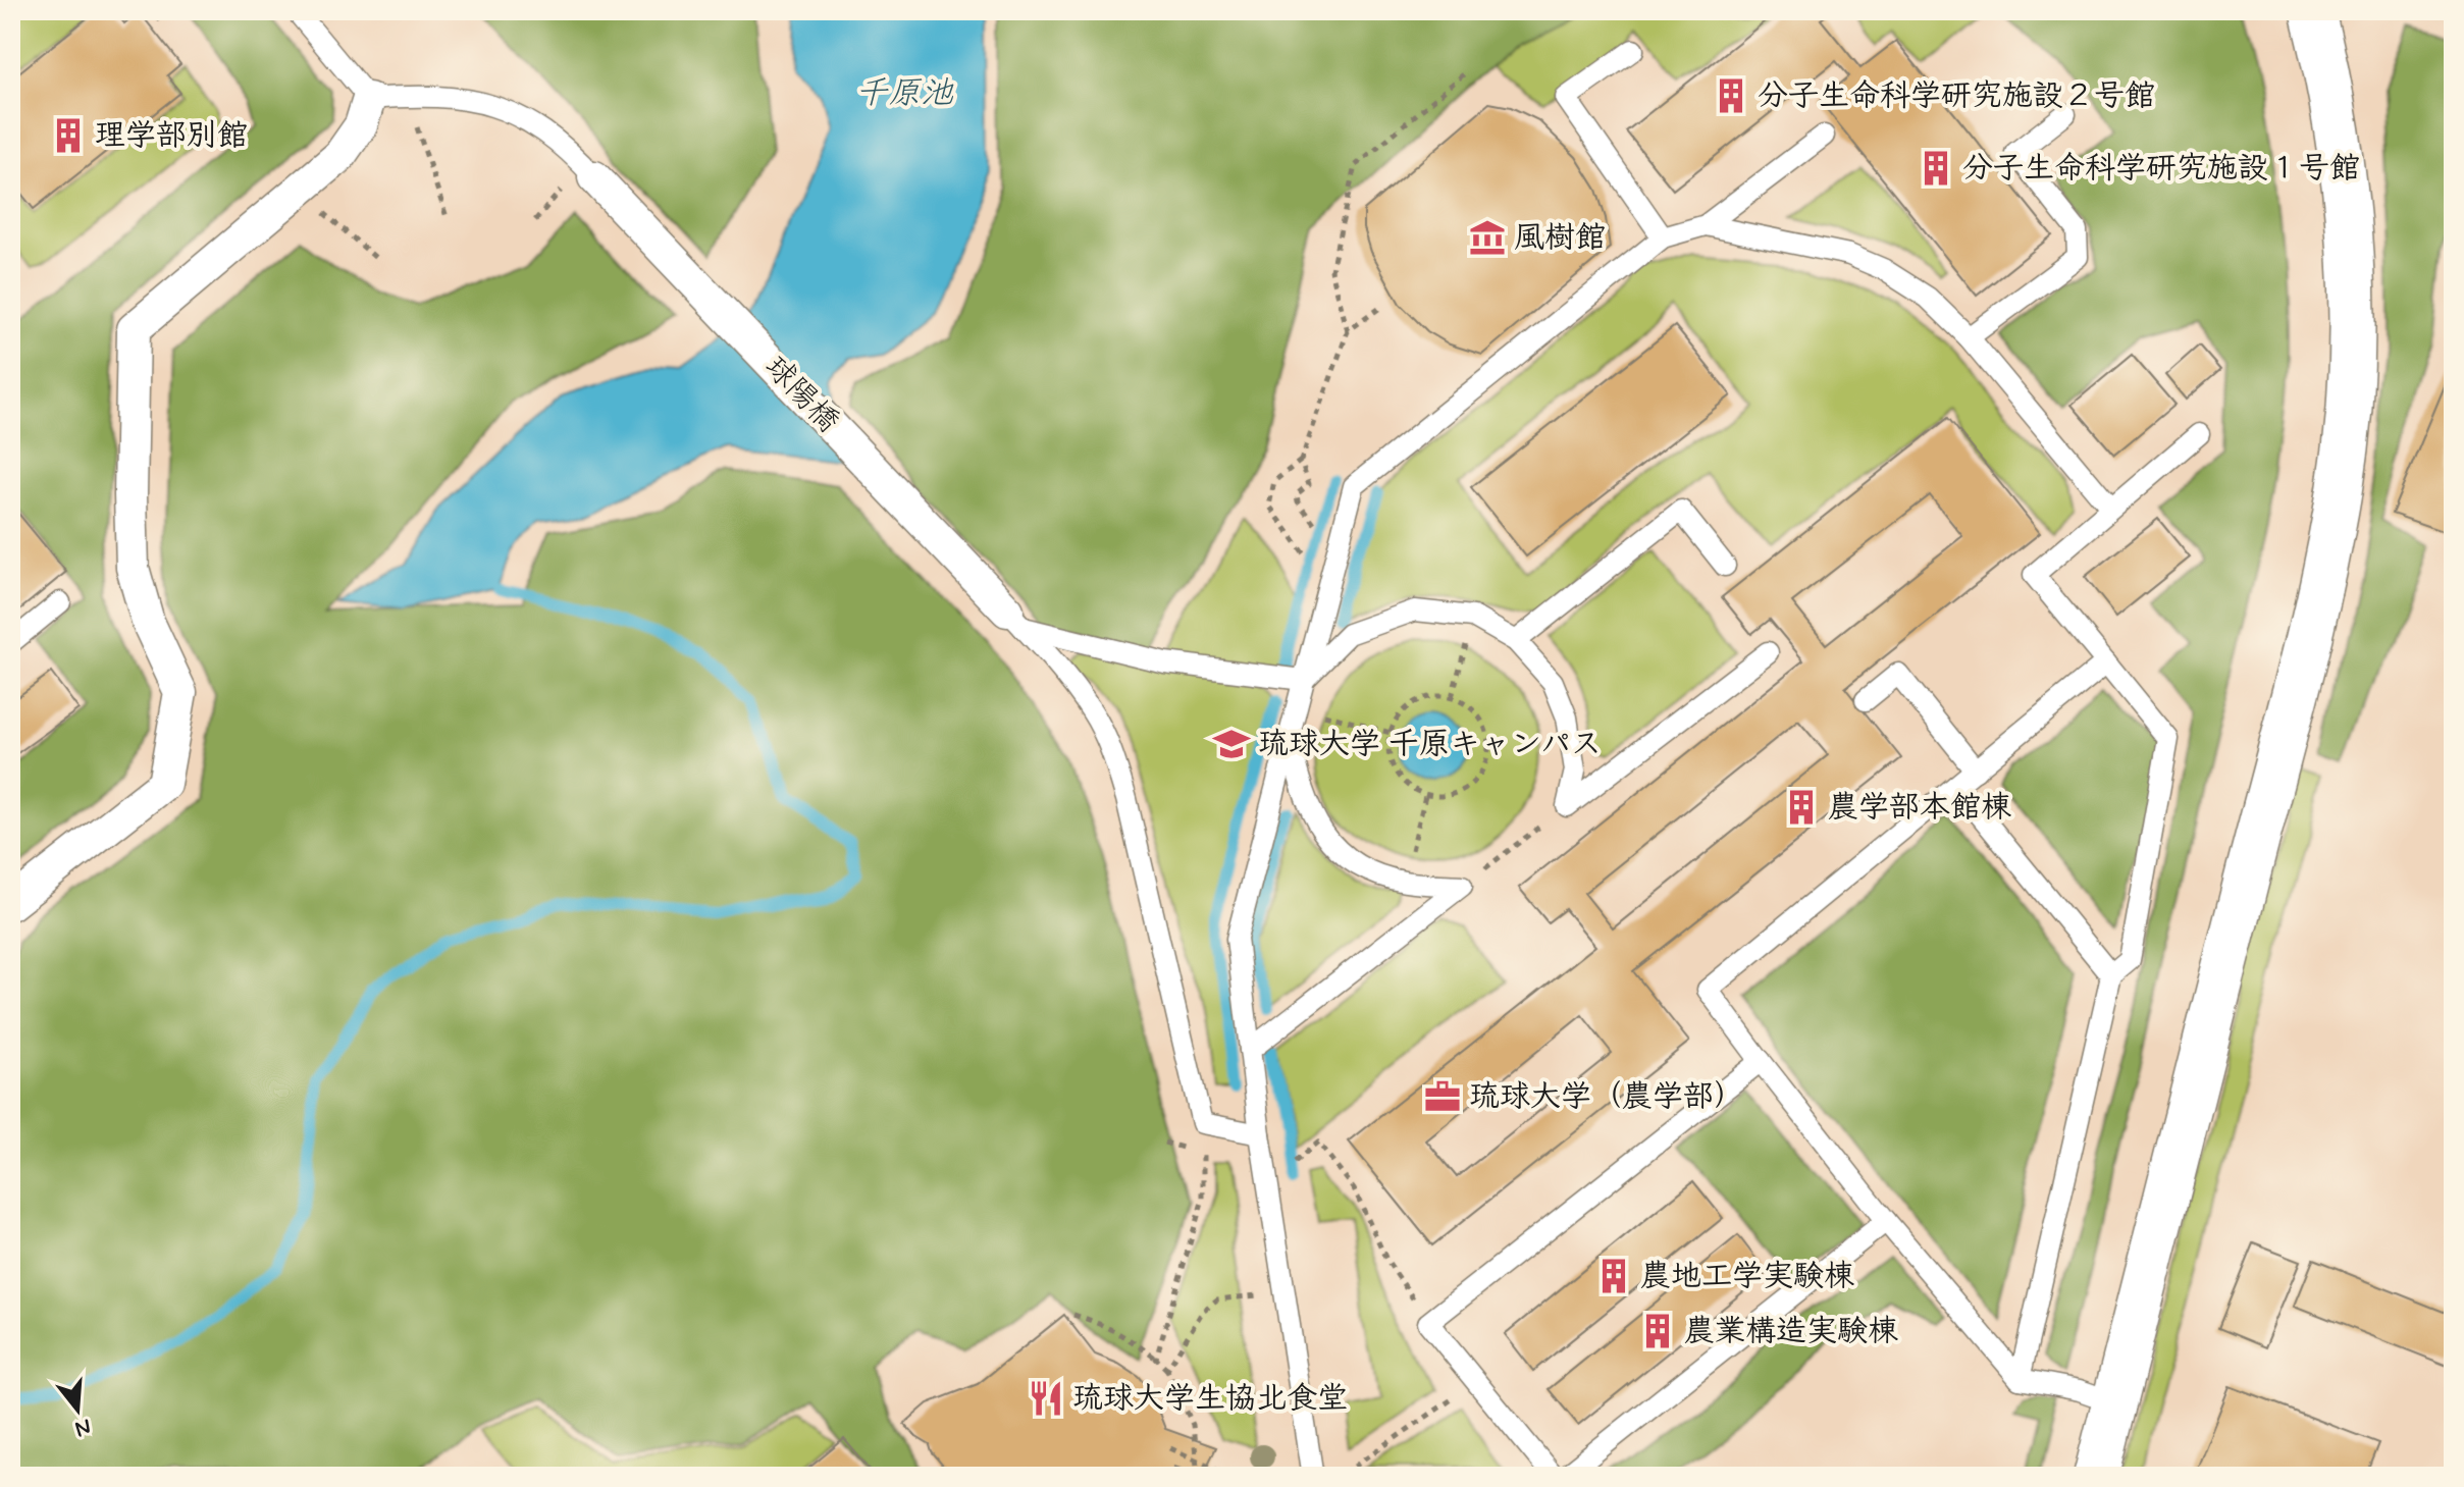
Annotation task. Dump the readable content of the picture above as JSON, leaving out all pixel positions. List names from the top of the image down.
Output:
{
  "streets": {
    "street": ["球陽橋"]
  },
  "water": ["千原池"],
  "places": {
    "building": [
      "分子生命科学研究施設２号館",
      "理学部別館",
      "分子生命科学研究施設１号館",
      "農学部本館棟",
      "農地工学実験棟",
      "農業構造実験棟"
    ],
    "museum": ["風樹館"],
    "school or university": ["琉球大学 千原キャンパス"],
    "office": ["琉球大学（農学部）"],
    "restaurant": ["琉球大学生協北食堂"]
  },
  "north": "bottom"
}
